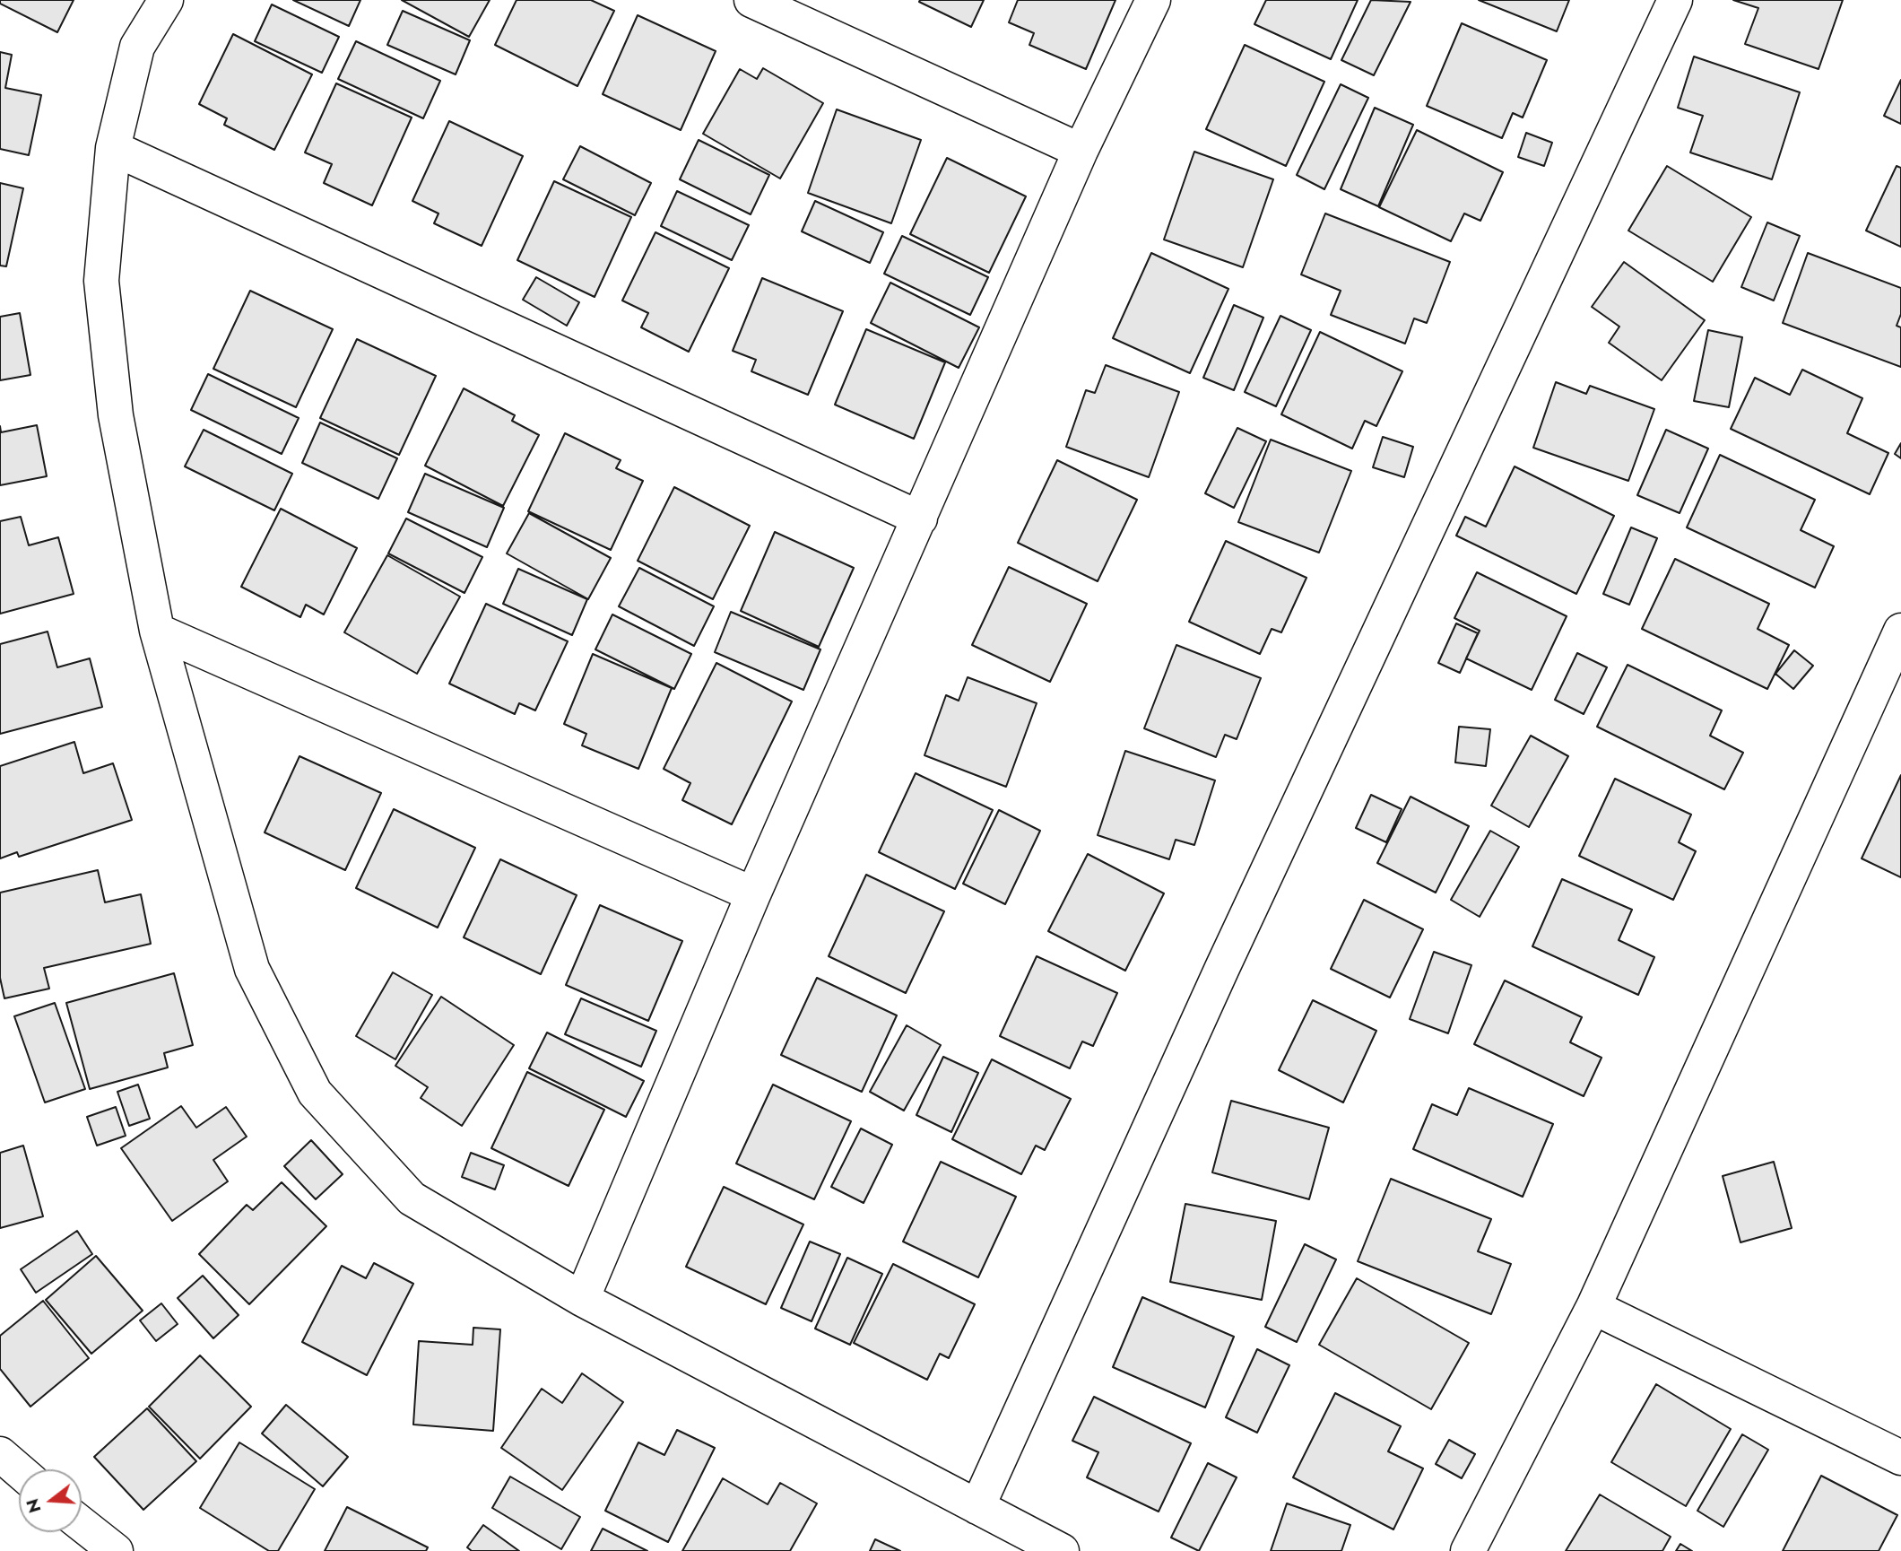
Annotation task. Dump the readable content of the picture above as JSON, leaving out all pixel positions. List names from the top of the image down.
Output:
{
  "north": "left"
}
